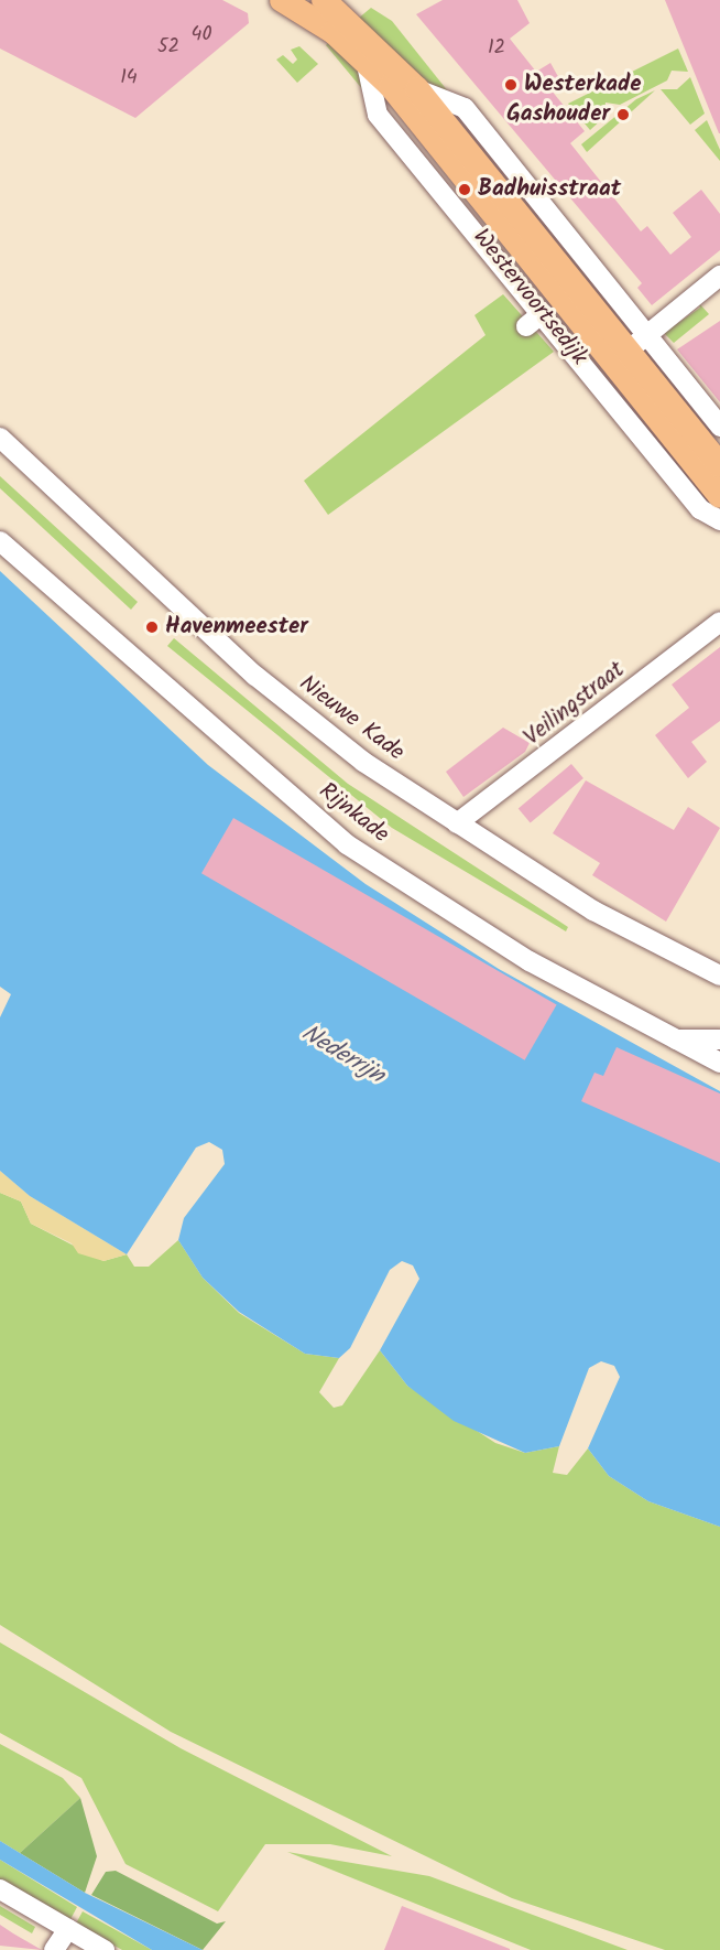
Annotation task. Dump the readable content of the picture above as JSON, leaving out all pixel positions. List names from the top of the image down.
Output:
{
  "streets": {
    "main road": ["Westervoortsedijk"],
    "street": ["Veilingstraat", "Nieuwe Kade", "Rijnkade"]
  },
  "crossings": [
    ["Veilingstraat", "Nieuwe Kade"]
  ],
  "water": ["Nederrijn"],
  "places": [
    "Westerkade",
    "Gashouder",
    "Badhuisstraat",
    "Havenmeester"
  ],
  "house_numbers": [
    "40",
    "52",
    "12",
    "14"
  ]
}
